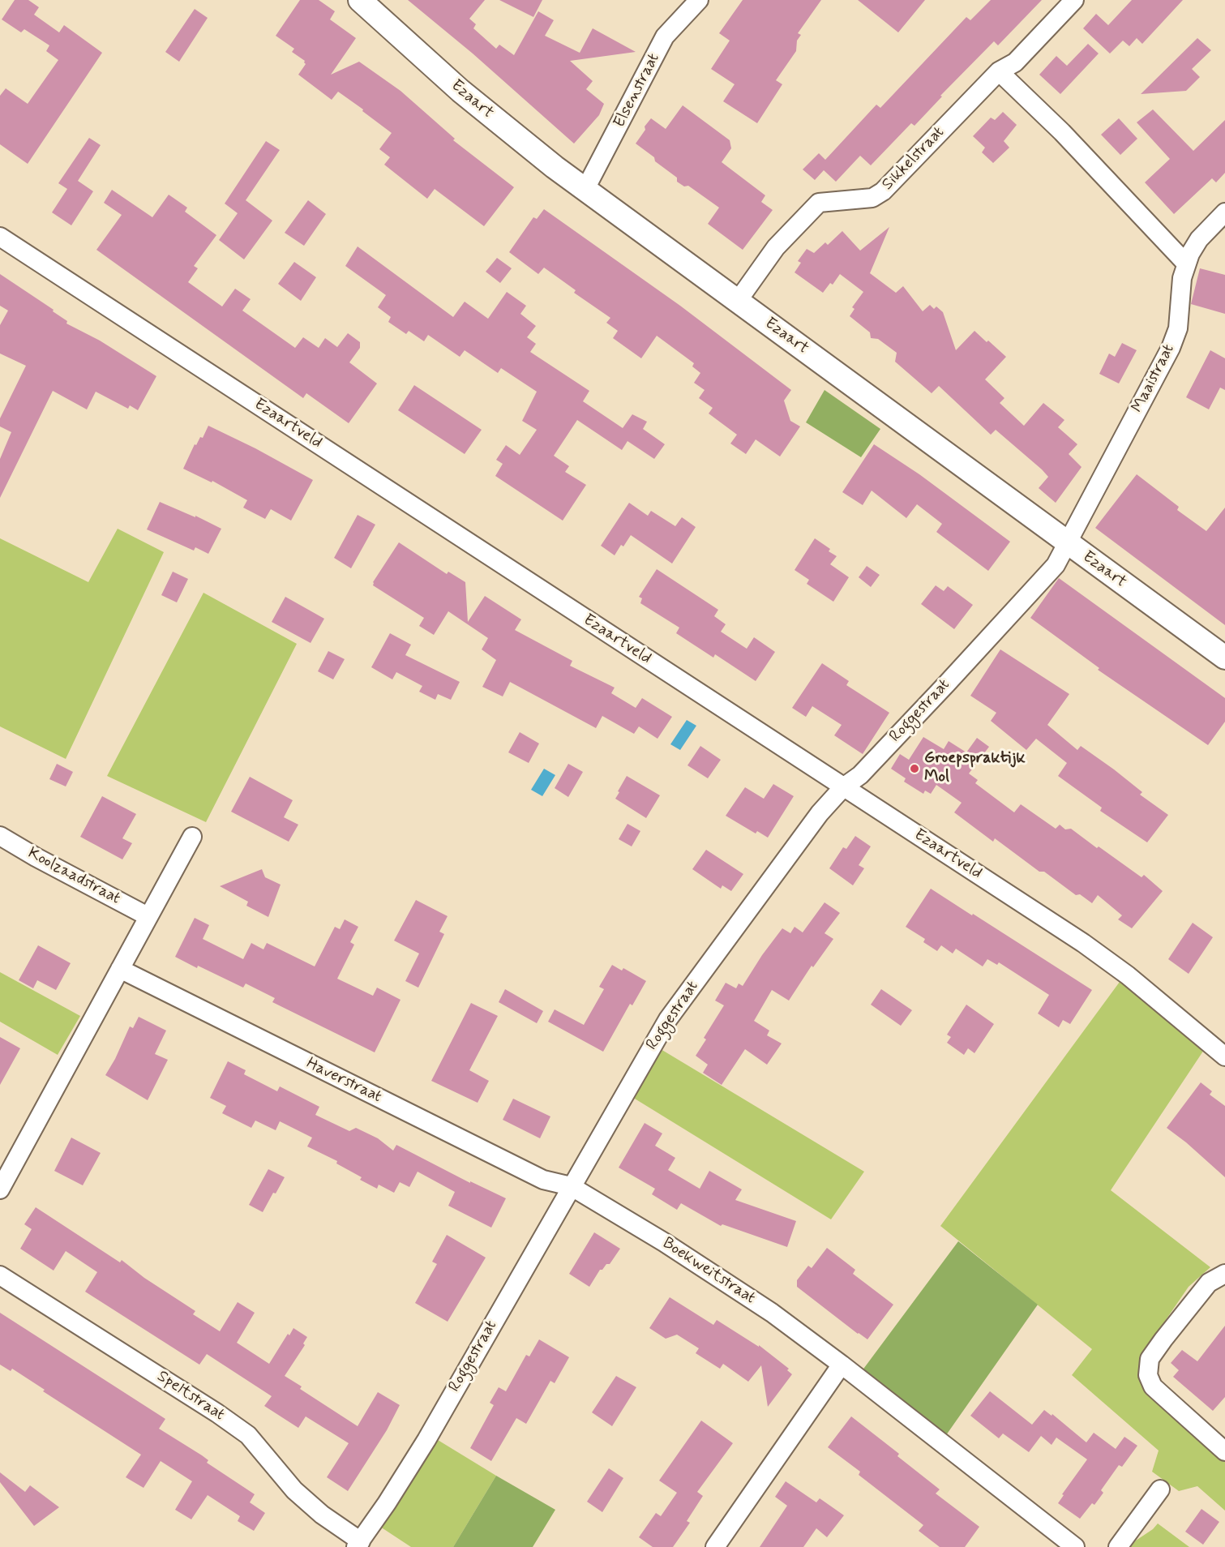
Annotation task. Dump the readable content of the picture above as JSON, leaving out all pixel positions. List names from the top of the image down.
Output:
{
  "streets": {
    "main road": ["Ezaart"],
    "street": [
      "Elsenstraat",
      "Sikkelstraat",
      "Maaistraat",
      "Ezaartveld",
      "Roggestraat",
      "Koolzaadstraat",
      "Haverstraat",
      "Boekweitstraat",
      "Speltstraat"
    ]
  },
  "crossings": [
    ["Elsenstraat", "Ezaart"],
    ["Ezaart", "Sikkelstraat"],
    ["Ezaart", "Maaistraat"],
    ["Ezaart", "Roggestraat"],
    ["Maaistraat", "Roggestraat"],
    ["Ezaartveld", "Roggestraat"],
    ["Roggestraat", "Haverstraat"],
    ["Roggestraat", "Boekweitstraat"],
    ["Roggestraat", "Speltstraat"],
    ["Haverstraat", "Boekweitstraat"]
  ],
  "places": ["Groepspraktijk Mol"]
}
